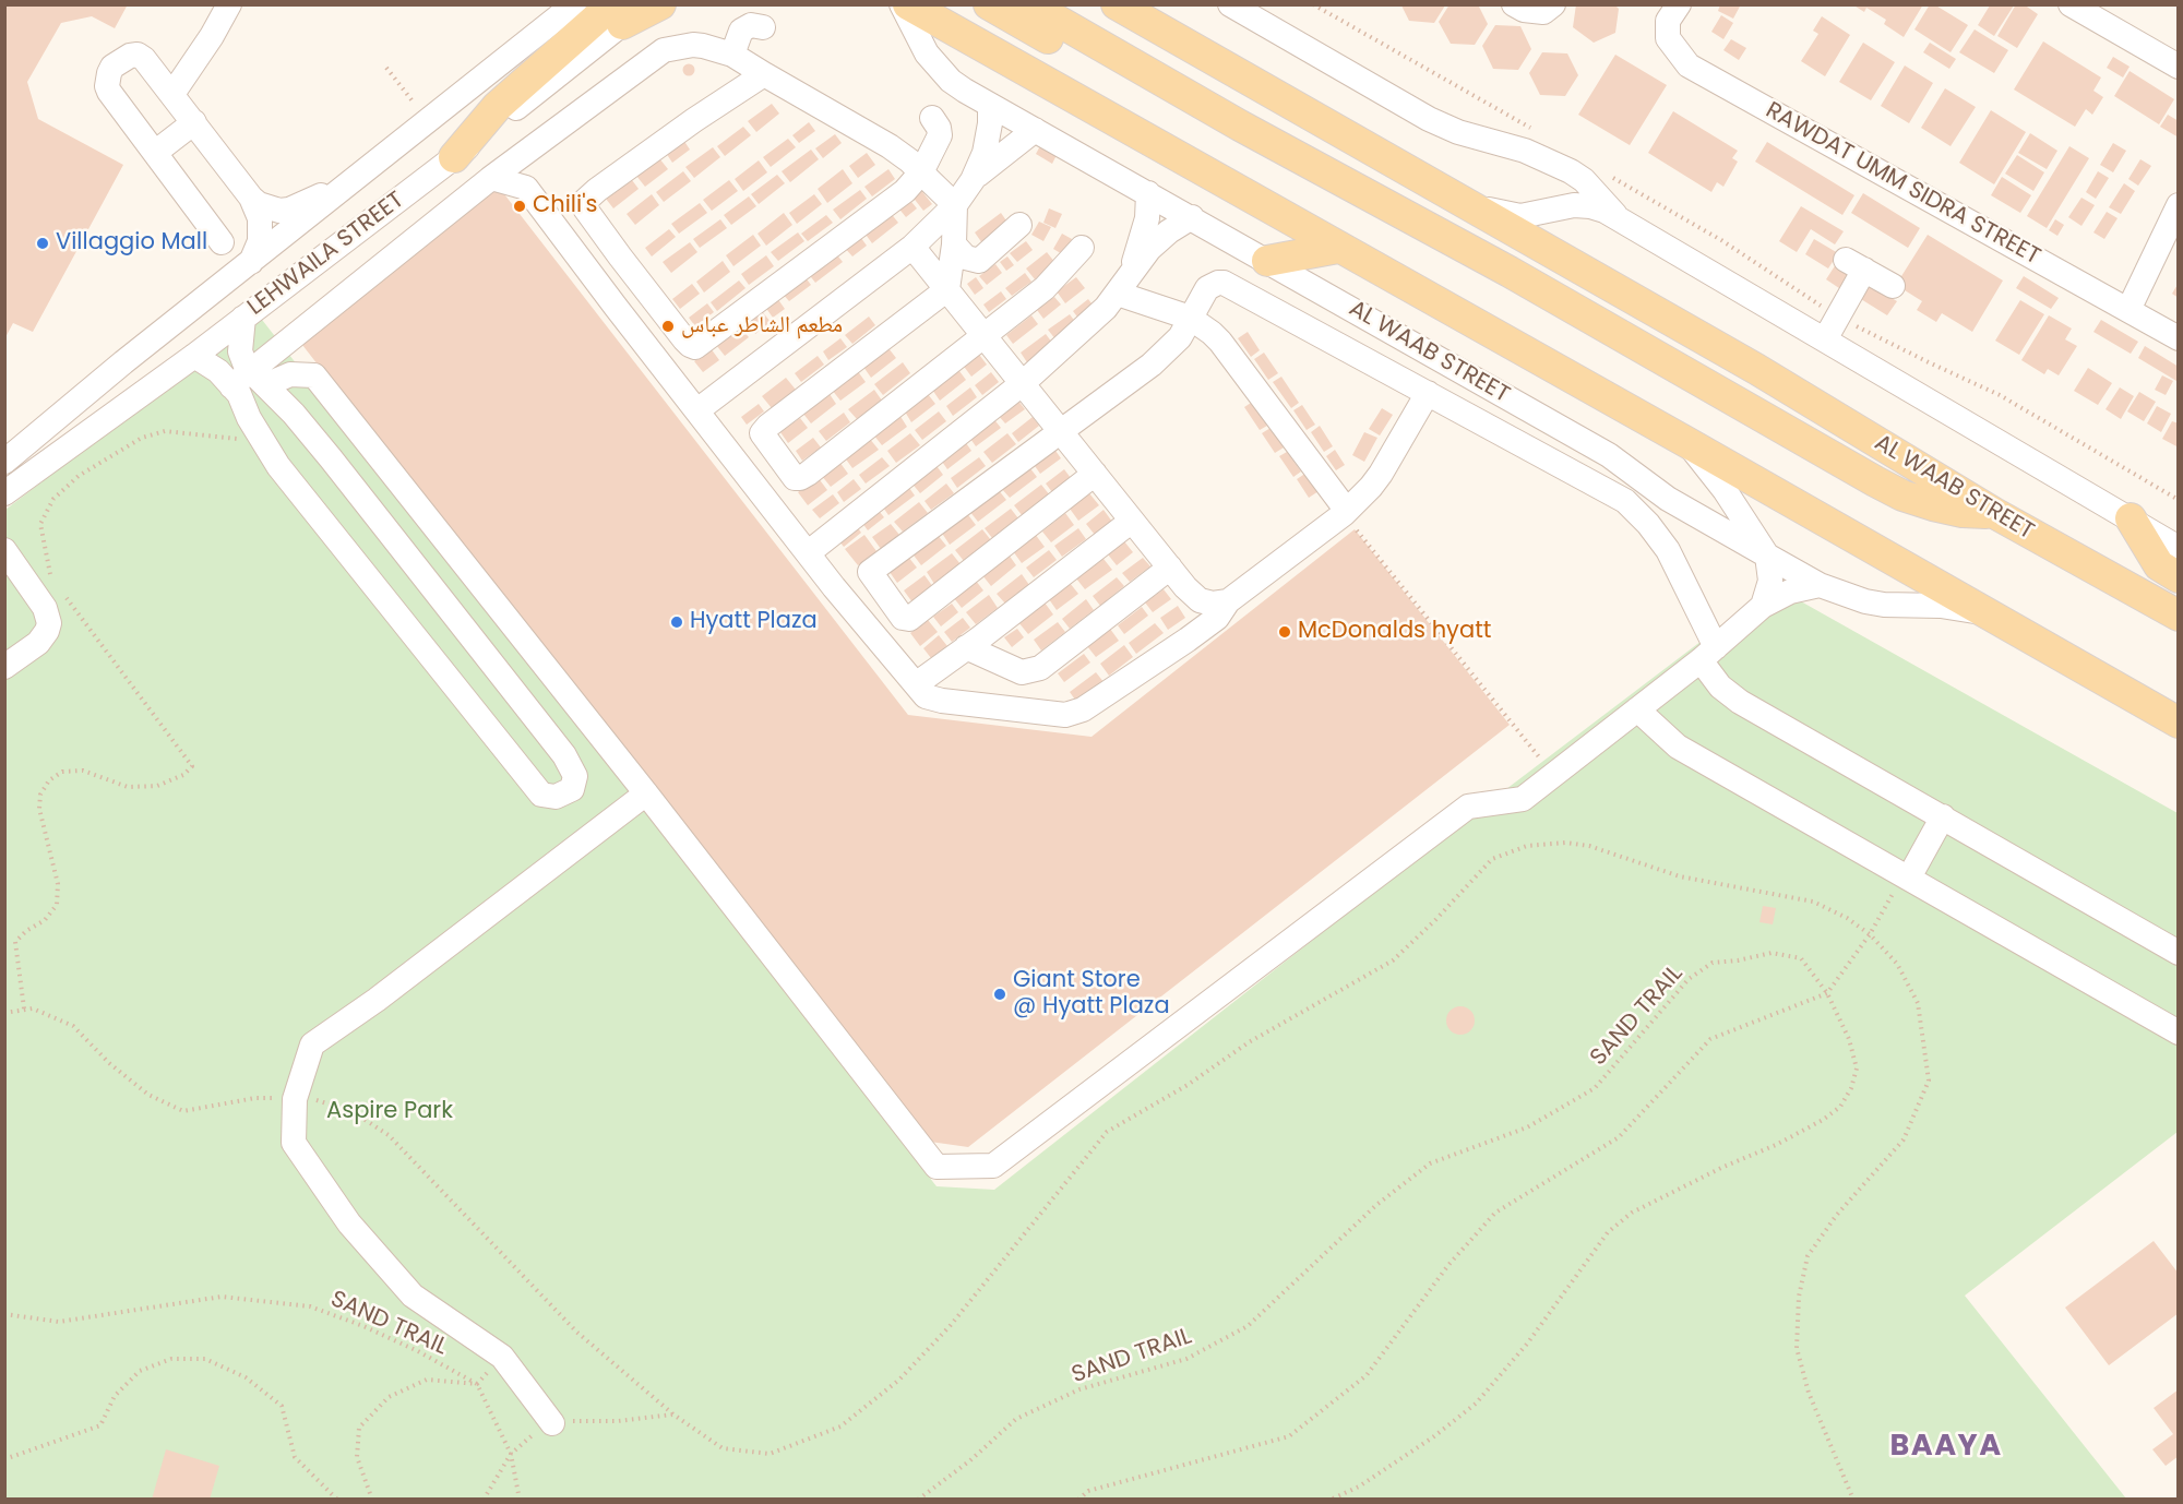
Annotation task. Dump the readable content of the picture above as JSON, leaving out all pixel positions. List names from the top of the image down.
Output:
{
  "streets": {
    "main road": ["AL WAAB STREET"],
    "street": ["RAWDAT UMM SIDRA STREET", "LEHWAILA STREET"],
    "path": ["SAND TRAIL"]
  },
  "districts": ["BAAYA"],
  "parks": ["Aspire Park"],
  "places": [
    "Chili's",
    "Villaggio Mall",
    "مطعم الشاطر عباس",
    "Hyatt Plaza",
    "McDonalds hyatt",
    "Giant Store @ Hyatt Plaza"
  ]
}
